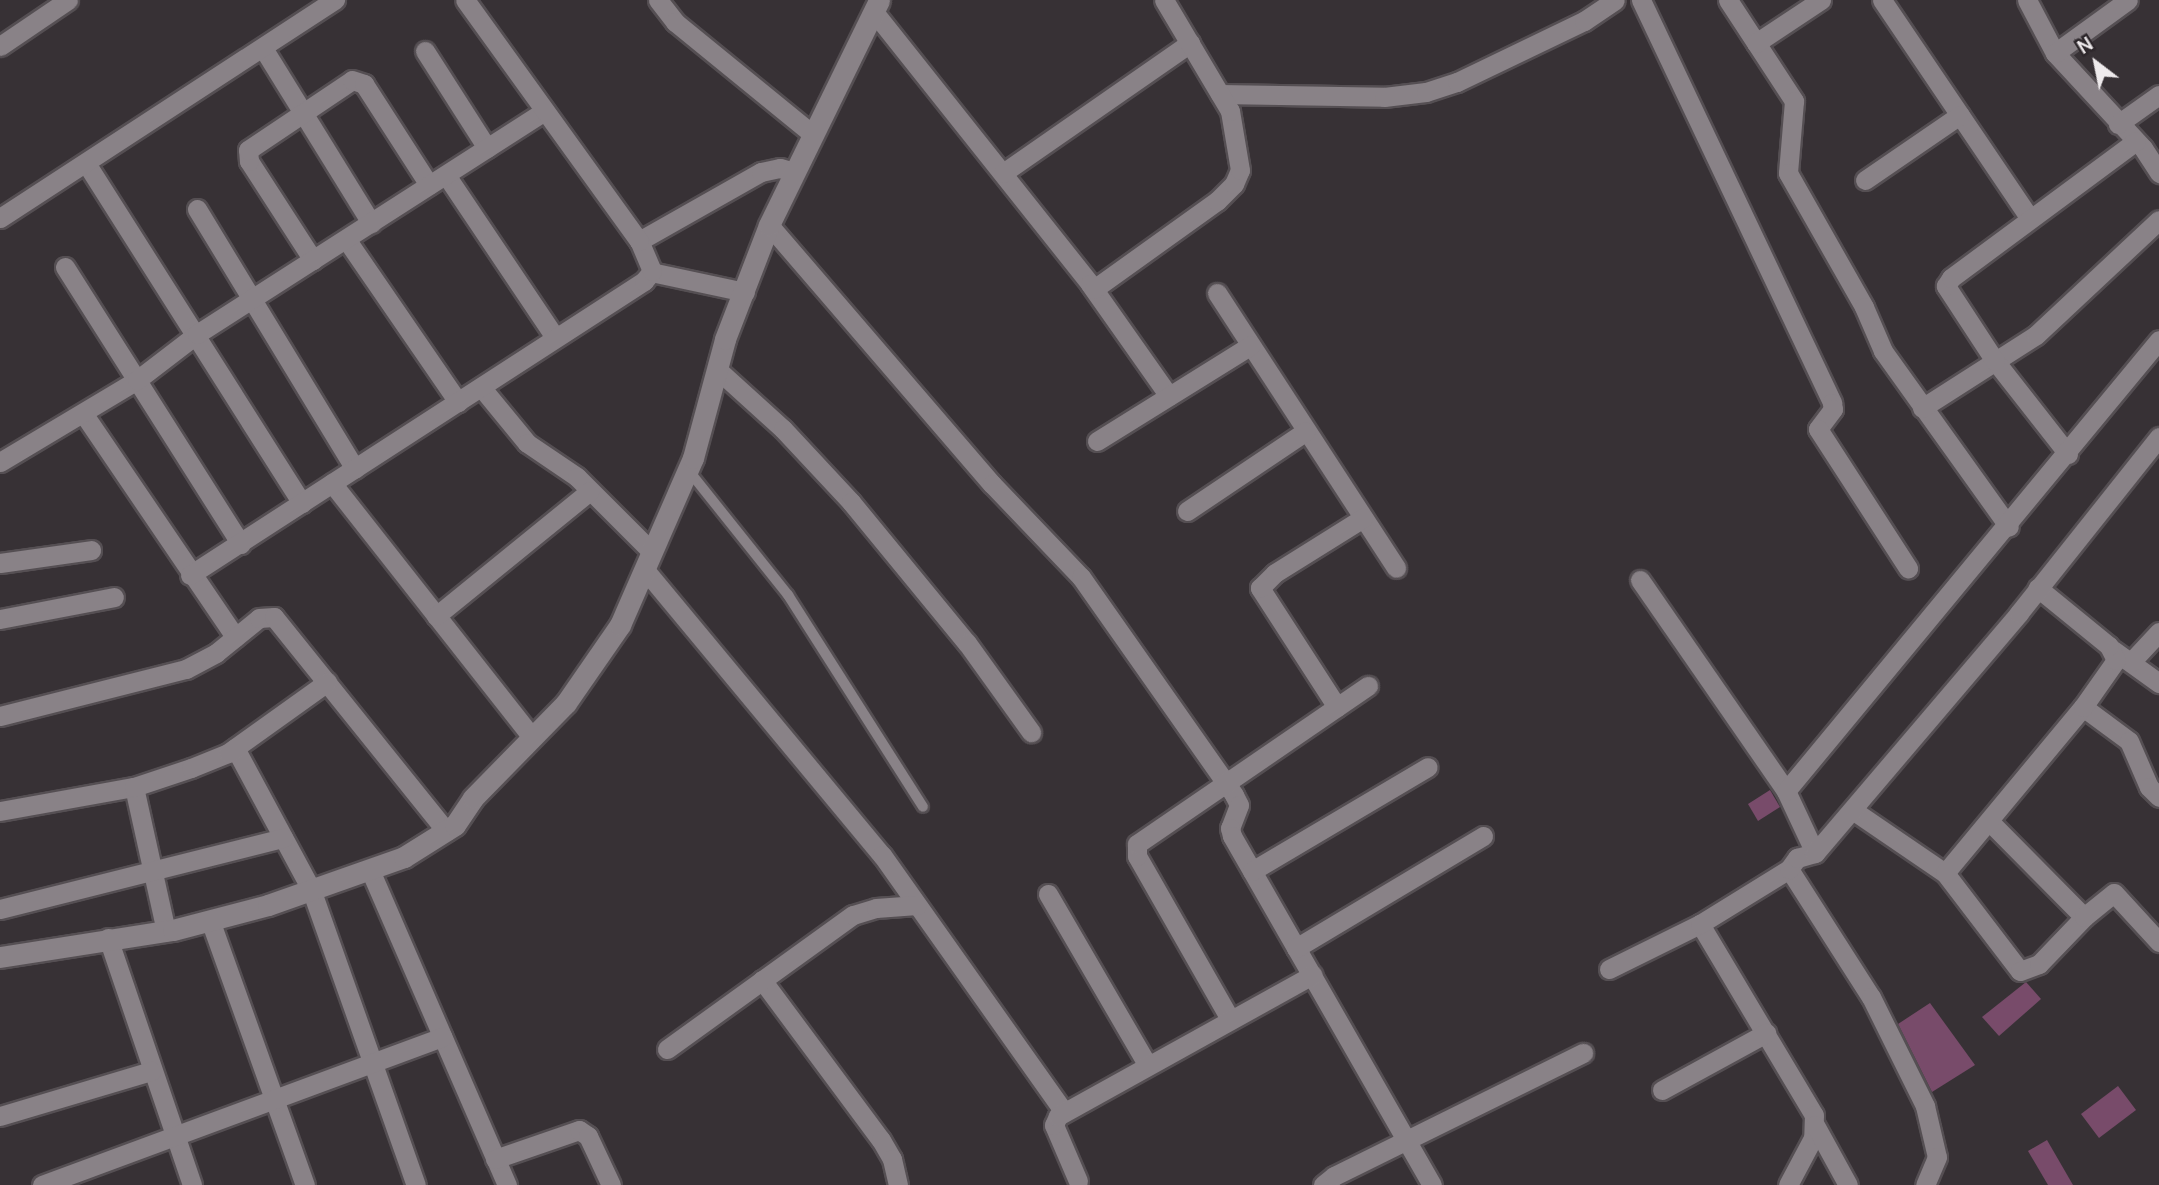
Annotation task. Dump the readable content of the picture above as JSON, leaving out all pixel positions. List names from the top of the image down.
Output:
{
  "north": "top left"
}
